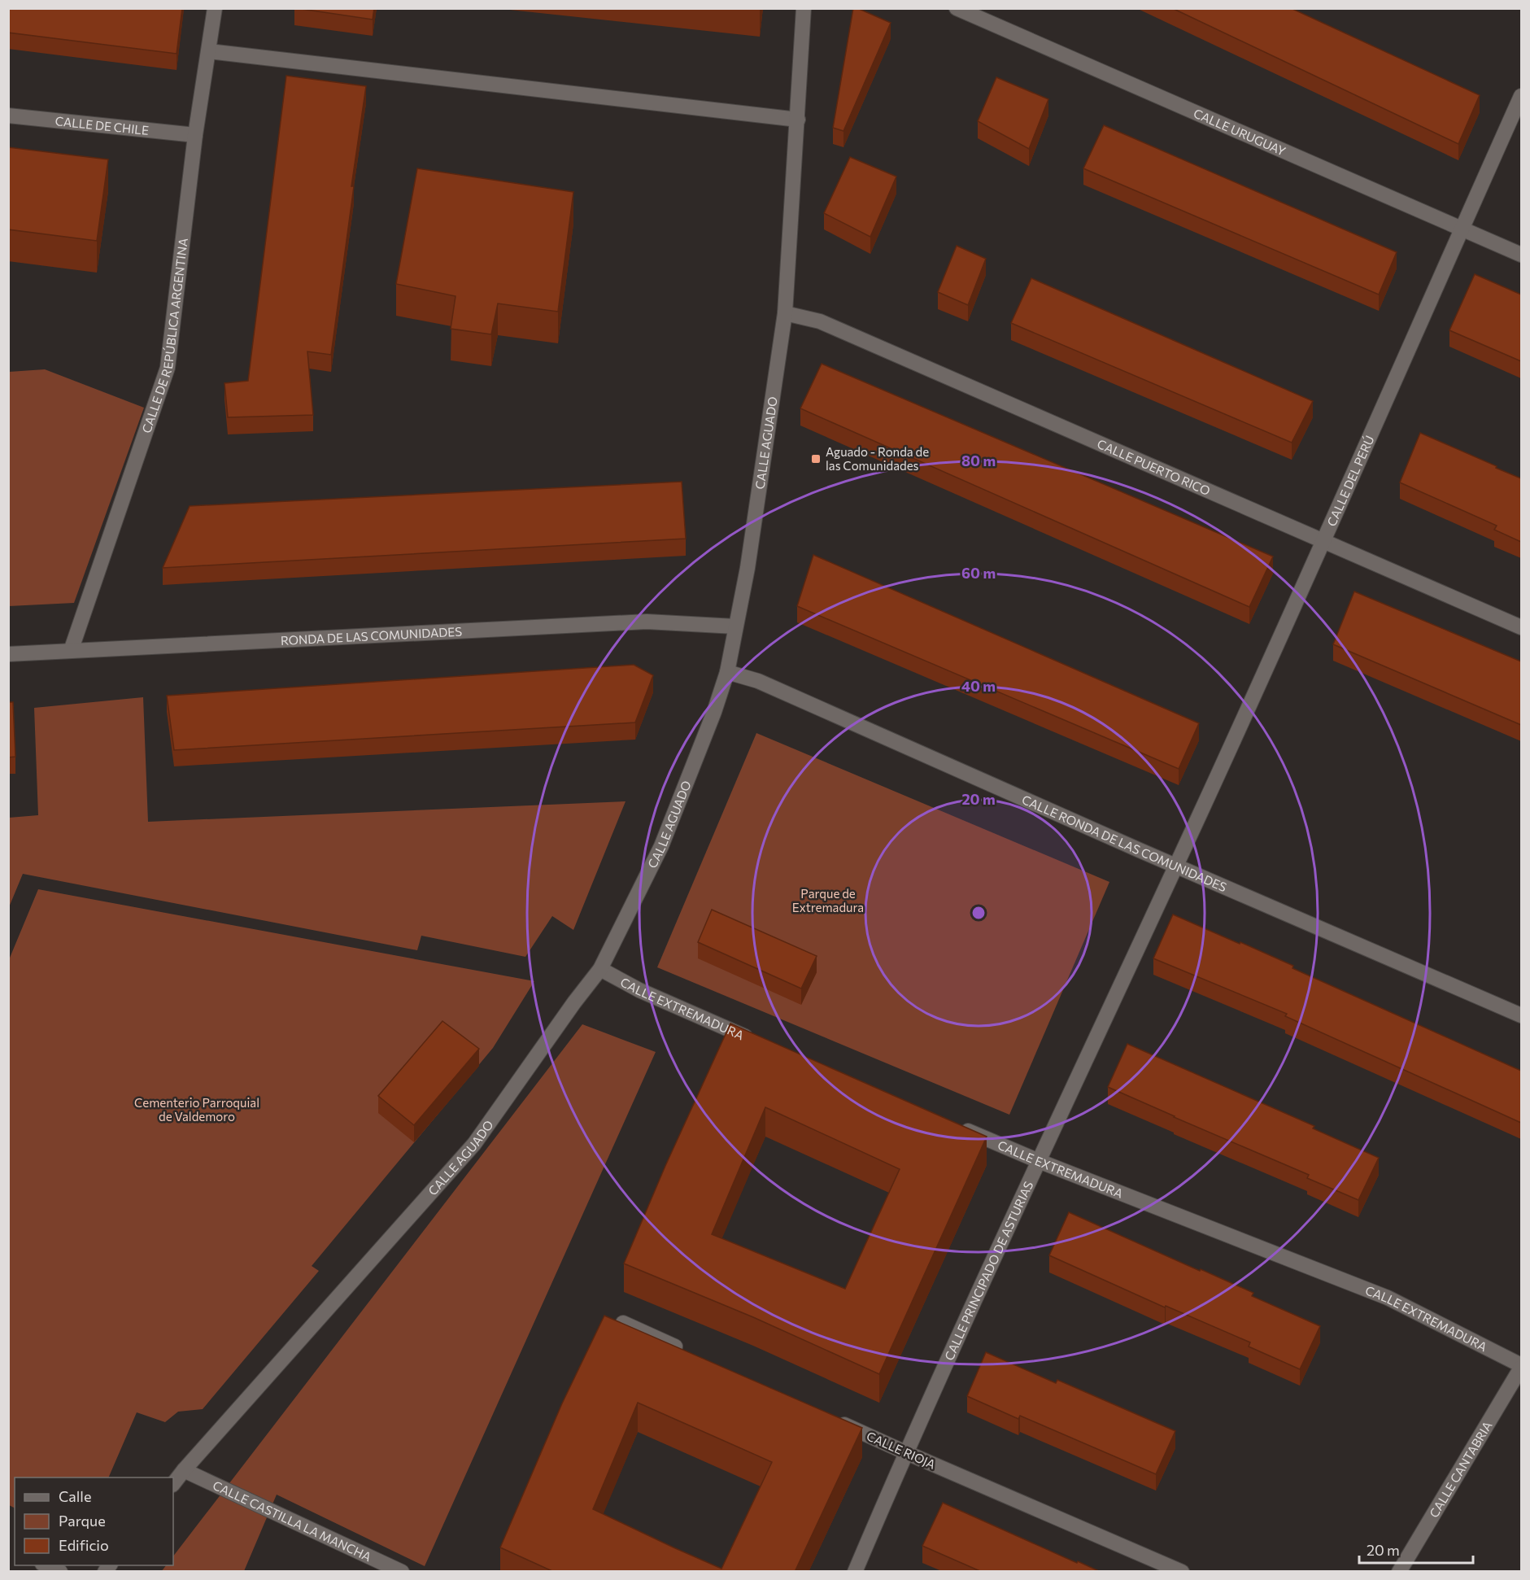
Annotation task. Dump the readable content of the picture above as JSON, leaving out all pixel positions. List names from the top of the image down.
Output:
{
  "streets": {
    "street": [
      "CALLE DE CHILE",
      "CALLE URUGUAY",
      "CALLE DE REPÚBLICA ARGENTINA",
      "CALLE AGUADO",
      "CALLE PUERTO RICO",
      "CALLE DEL PERÚ",
      "RONDA DE LAS COMUNIDADES",
      "CALLE RONDA DE LAS COMUNIDADES",
      "CALLE EXTREMADURA",
      "CALLE PRINCIPADO DE ASTURIAS",
      "CALLE RIOJA",
      "CALLE CANTABRIA",
      "CALLE CASTILLA LA MANCHA"
    ]
  },
  "crossings": [
    ["CALLE DE CHILE", "CALLE DE REPÚBLICA ARGENTINA"],
    ["CALLE URUGUAY", "CALLE DEL PERÚ"],
    ["CALLE DE REPÚBLICA ARGENTINA", "RONDA DE LAS COMUNIDADES"],
    ["CALLE AGUADO", "CALLE PUERTO RICO"],
    ["CALLE AGUADO", "RONDA DE LAS COMUNIDADES"],
    ["CALLE AGUADO", "CALLE RONDA DE LAS COMUNIDADES"],
    ["CALLE AGUADO", "CALLE EXTREMADURA"],
    ["CALLE AGUADO", "CALLE CASTILLA LA MANCHA"],
    ["CALLE PUERTO RICO", "CALLE DEL PERÚ"],
    ["CALLE DEL PERÚ", "CALLE RONDA DE LAS COMUNIDADES"],
    ["CALLE DEL PERÚ", "CALLE PRINCIPADO DE ASTURIAS"],
    ["CALLE RONDA DE LAS COMUNIDADES", "CALLE PRINCIPADO DE ASTURIAS"],
    ["CALLE EXTREMADURA", "CALLE PRINCIPADO DE ASTURIAS"],
    ["CALLE EXTREMADURA", "CALLE CANTABRIA"],
    ["CALLE PRINCIPADO DE ASTURIAS", "CALLE RIOJA"]
  ],
  "parks": ["Parque de Extremadura", "Cementerio Parroquial de Valdemoro"],
  "places": {
    "transit": ["Aguado - Ronda de las Comunidades"]
  },
  "legend": ["Calle", "Parque", "Edificio"],
  "scale_bar": "20 m",
  "rings": [
    "80 m",
    "60 m",
    "40 m",
    "20 m"
  ]
}
